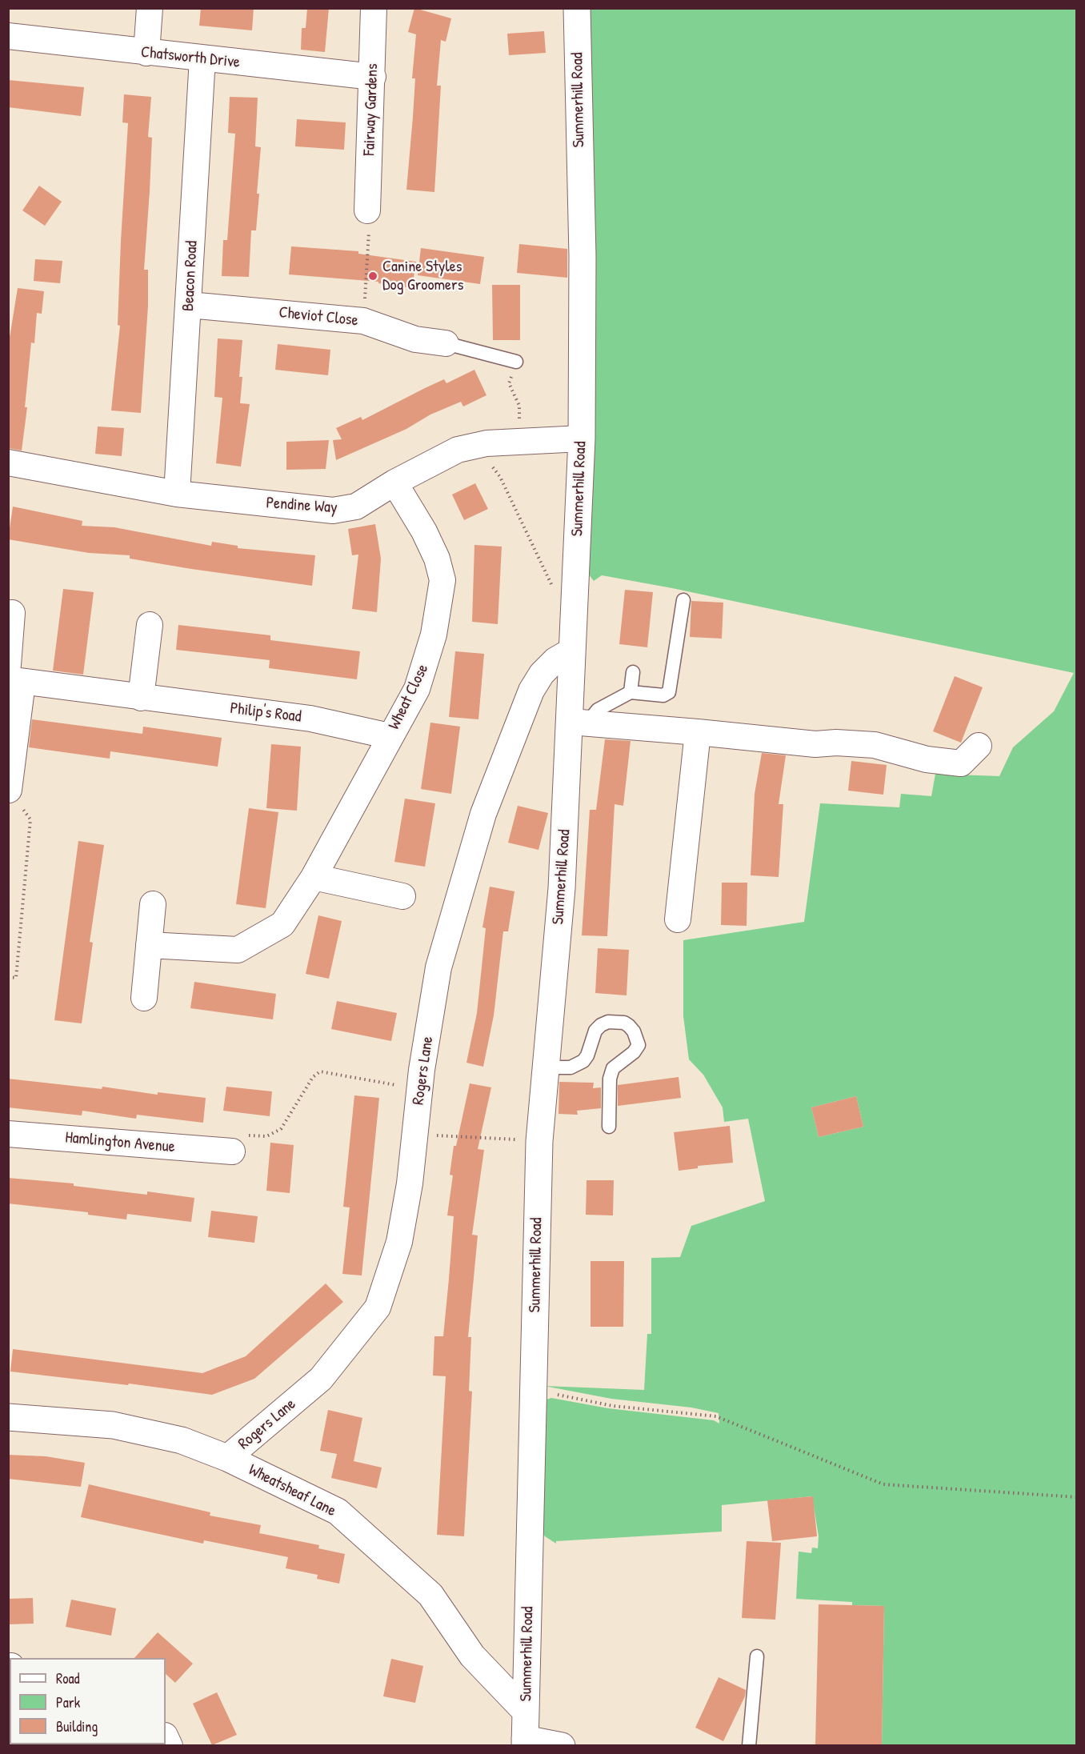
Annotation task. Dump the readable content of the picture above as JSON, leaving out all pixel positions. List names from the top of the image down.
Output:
{
  "streets": {
    "street": [
      "Chatsworth Drive",
      "Summerhill Road",
      "Fairway Gardens",
      "Beacon Road",
      "Cheviot Close",
      "Pendine Way",
      "Wheat Close",
      "Philip's Road",
      "Rogers Lane",
      "Hamlington Avenue",
      "Wheatsheaf Lane"
    ]
  },
  "crossings": [
    ["Chatsworth Drive", "Fairway Gardens"],
    ["Chatsworth Drive", "Beacon Road"],
    ["Summerhill Road", "Pendine Way"],
    ["Summerhill Road", "Rogers Lane"],
    ["Summerhill Road", "Wheatsheaf Lane"],
    ["Beacon Road", "Cheviot Close"],
    ["Beacon Road", "Pendine Way"],
    ["Pendine Way", "Wheat Close"],
    ["Wheat Close", "Philip's Road"],
    ["Rogers Lane", "Wheatsheaf Lane"]
  ],
  "places": ["Canine Styles Dog Groomers"],
  "legend": ["Road", "Park", "Building"]
}
